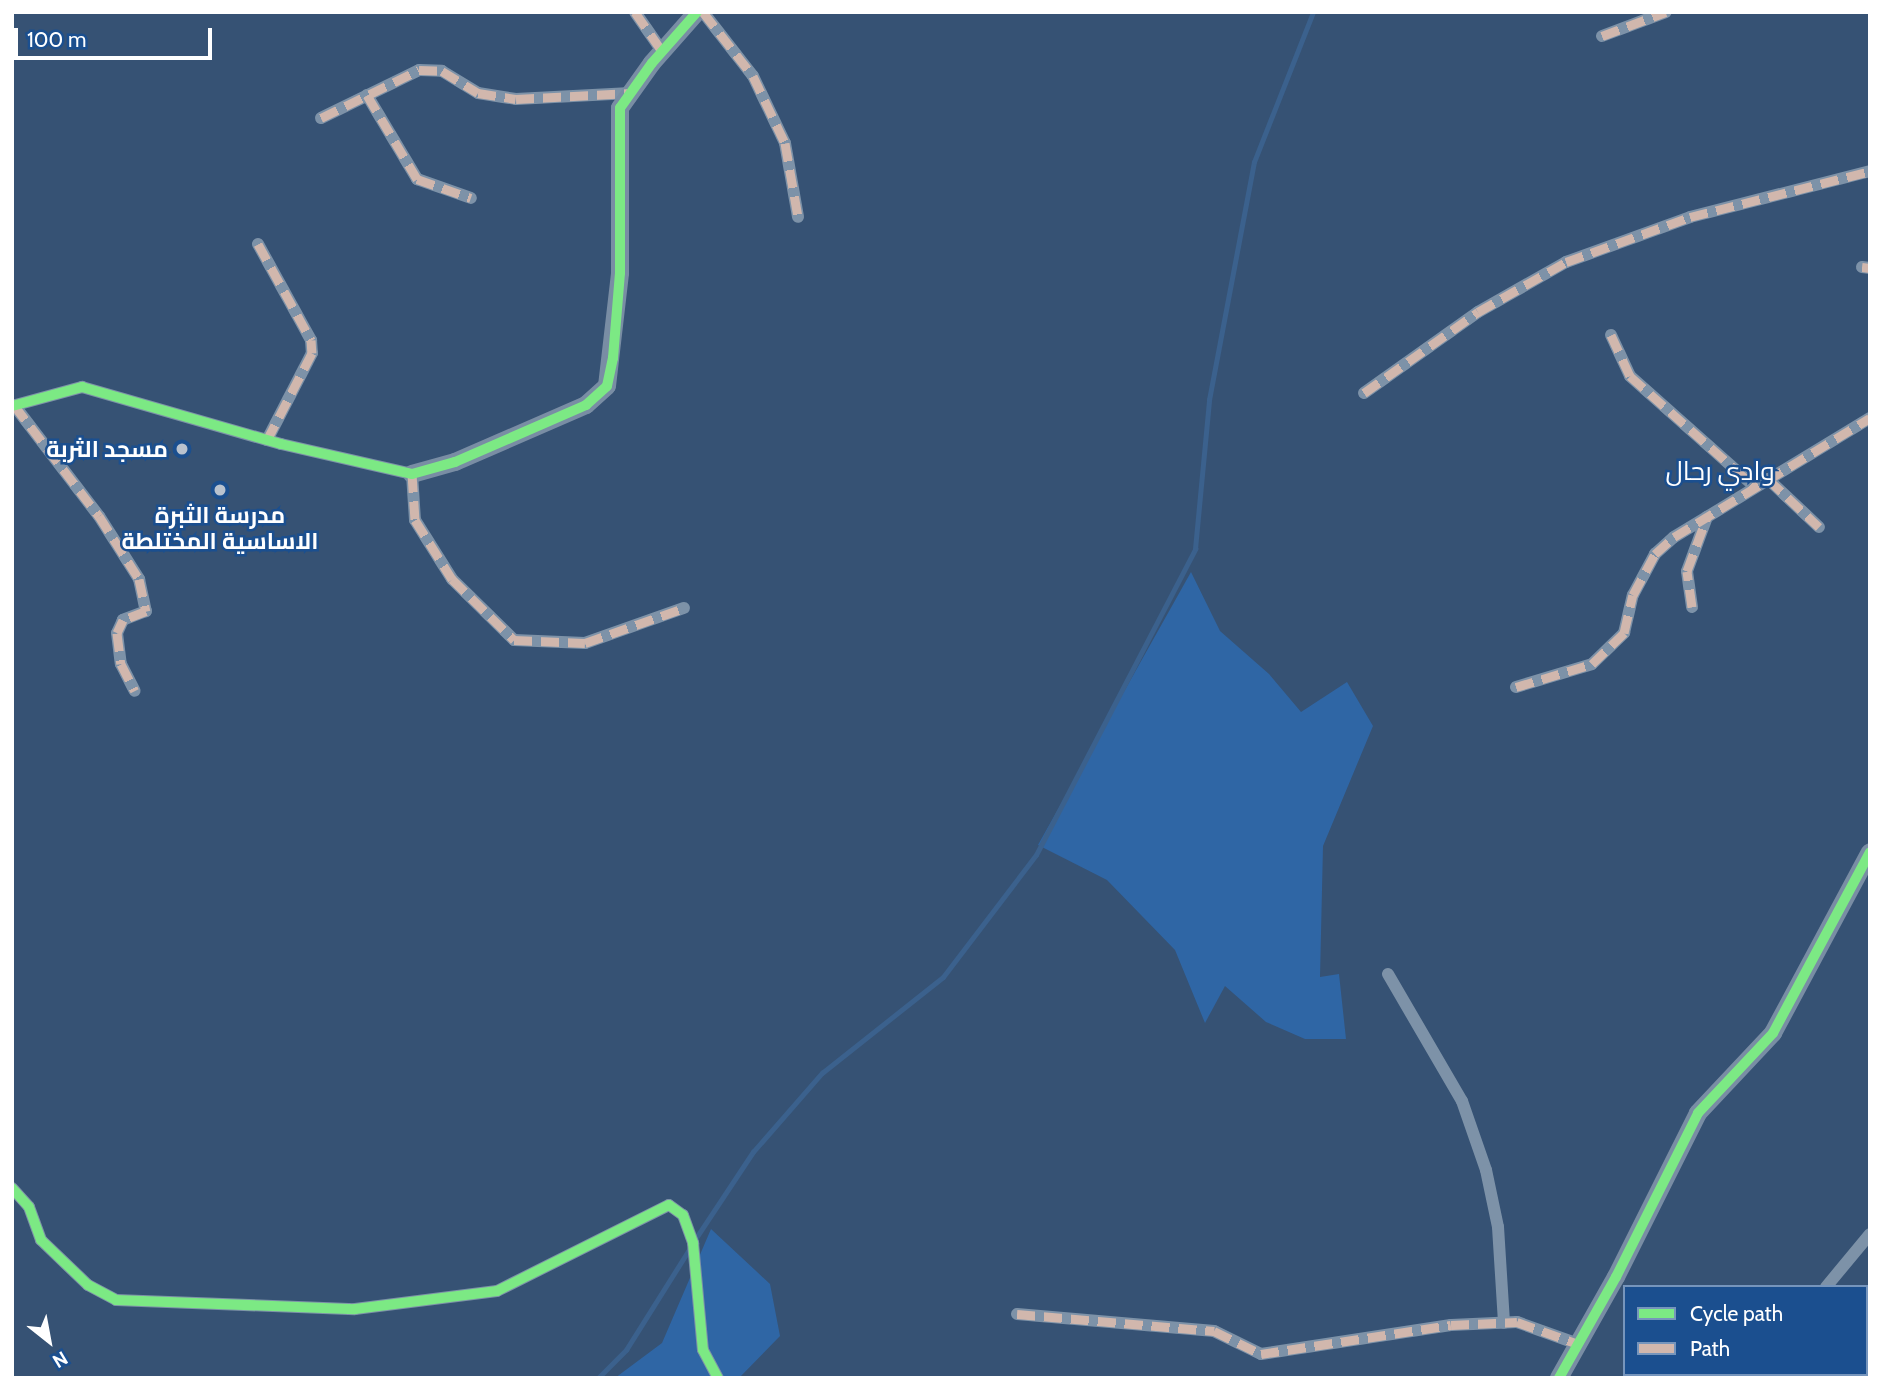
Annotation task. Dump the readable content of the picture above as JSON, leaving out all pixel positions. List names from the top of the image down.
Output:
{
  "districts": ["وادي رحال"],
  "places": ["مسجد الثربة", "مدرسة الثبرة الاساسية المختلطة"],
  "legend": ["Cycle path", "Path"],
  "scale_bar": "100 m",
  "north": "bottom right"
}
